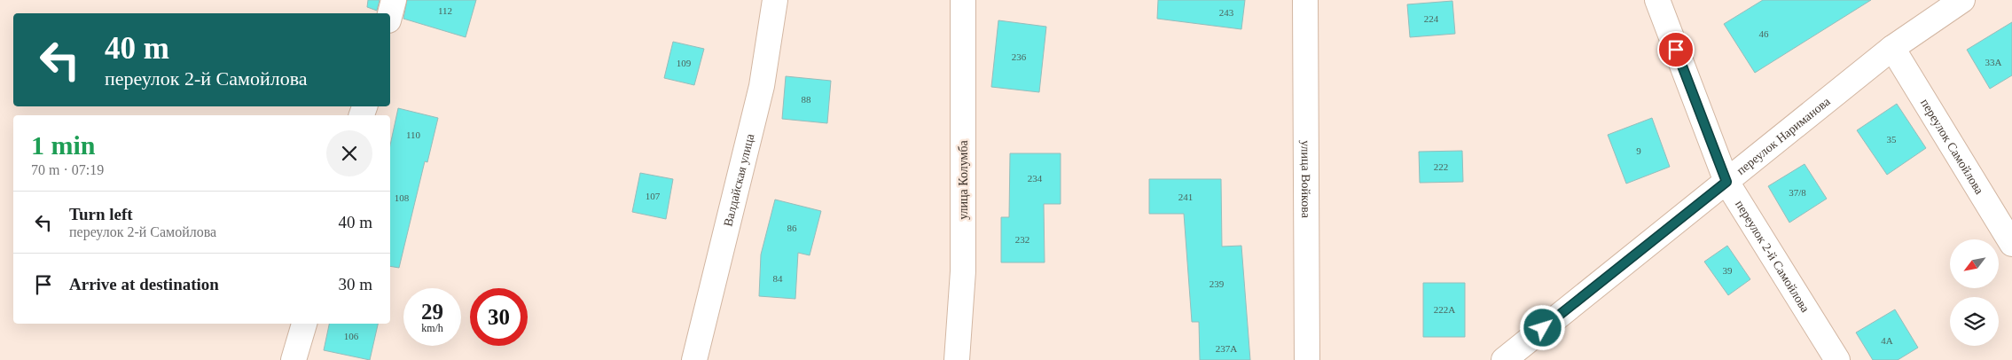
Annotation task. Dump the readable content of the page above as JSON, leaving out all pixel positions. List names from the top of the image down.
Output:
{
  "streets": {
    "street": [
      "переулок Нариманова",
      "переулок Самойлова",
      "улица Колумба",
      "улица Войкова",
      "Валдайская улица",
      "переулок 2-й Самойлова"
    ]
  },
  "crossings": [
    ["переулок Нариманова", "переулок Самойлова"],
    ["переулок Нариманова", "переулок 2-й Самойлова"]
  ],
  "house_numbers": [
    "112",
    "243",
    "224",
    "46",
    "236",
    "33А",
    "109",
    "88",
    "110",
    "35",
    "9",
    "222",
    "234",
    "37/8",
    "107",
    "241",
    "108",
    "86",
    "232",
    "39",
    "84",
    "239",
    "222А",
    "106",
    "4А",
    "237А"
  ],
  "north": "bottom left",
  "page": {
    "turn": ["40 m", "переулок 2-й Самойлова"],
    "heading": ["1 min", "70 m · 07:19"],
    "list": [
      {
        "name": "Turn left",
        "note": "переулок 2-й Самойлова",
        "value": "40 m"
      },
      {
        "name": "Arrive at destination",
        "value": "30 m"
      }
    ],
    "speed": "29 km/h",
    "limit": "30"
  }
}
